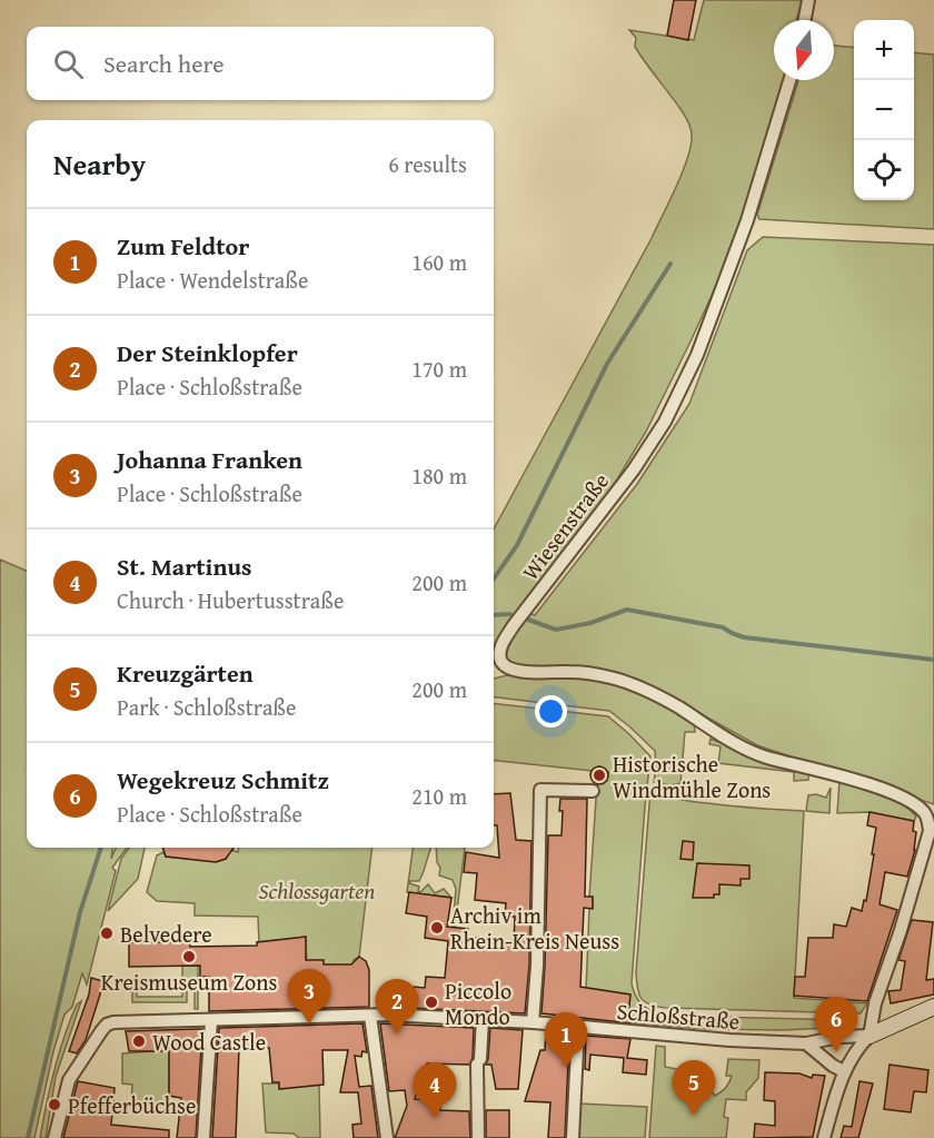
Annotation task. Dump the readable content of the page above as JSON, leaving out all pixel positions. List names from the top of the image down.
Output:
{
  "streets": {
    "street": ["Wiesenstraße", "Schloßstraße"]
  },
  "crossings": [
    ["Wiesenstraße", "Schloßstraße"]
  ],
  "parks": ["Schlossgarten"],
  "places": [
    "Historische Windmühle Zons",
    "Archiv im Rhein-Kreis Neuss",
    "Belvedere",
    "Kreismuseum Zons",
    "Piccolo Mondo",
    "Wood Castle",
    "Pfefferbüchse"
  ],
  "north": "bottom",
  "page": {
    "map_buttons": ["+", "−"],
    "search": "Search here",
    "heading": ["Nearby", "6 results"],
    "list": [
      {
        "mark": "1",
        "name": "Zum Feldtor",
        "note": "Place · Wendelstraße",
        "value": "160 m"
      },
      {
        "mark": "2",
        "name": "Der Steinklopfer",
        "note": "Place · Schloßstraße",
        "value": "170 m"
      },
      {
        "mark": "3",
        "name": "Johanna Franken",
        "note": "Place · Schloßstraße",
        "value": "180 m"
      },
      {
        "mark": "4",
        "name": "St. Martinus",
        "note": "Church · Hubertusstraße",
        "value": "200 m"
      },
      {
        "mark": "5",
        "name": "Kreuzgärten",
        "note": "Park · Schloßstraße",
        "value": "200 m"
      },
      {
        "mark": "6",
        "name": "Wegekreuz Schmitz",
        "note": "Place · Schloßstraße",
        "value": "210 m"
      }
    ],
    "pins": [
      "3",
      "2",
      "6",
      "1",
      "5",
      "4"
    ]
  }
}
